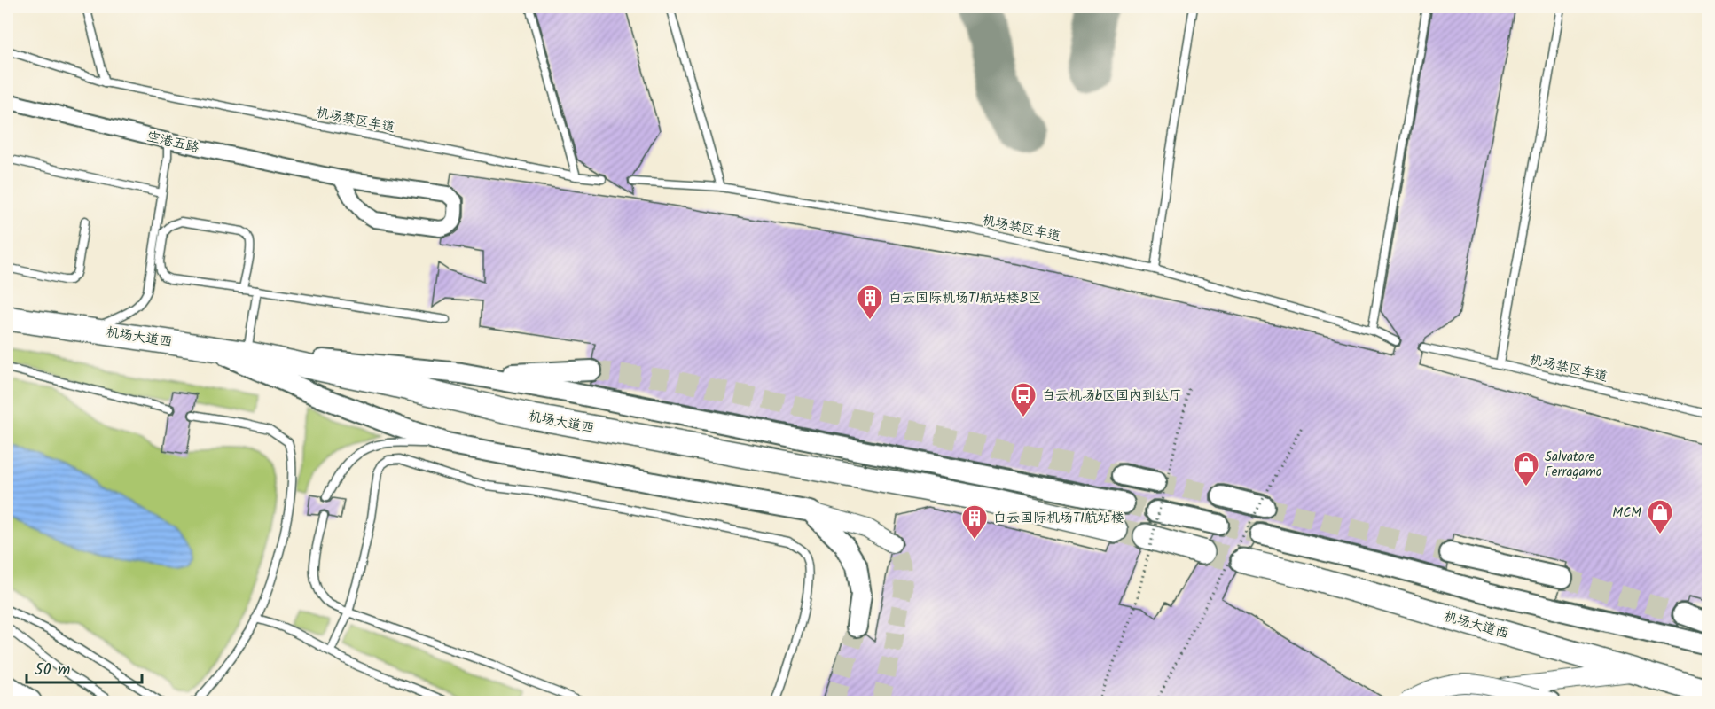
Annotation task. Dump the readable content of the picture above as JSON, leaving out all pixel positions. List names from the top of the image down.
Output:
{
  "streets": {
    "highway": ["机场大道西"],
    "street": ["空港五路"],
    "lane": ["机场禁区车道"]
  },
  "places": {
    "building": ["白云国际机场T1航站楼B区", "白云国际机场T1航站楼"],
    "bus stop": ["白云机场b区国内到达厅"],
    "shop": ["Salvatore Ferragamo", "MCM"]
  },
  "scale_bar": "50 m"
}
